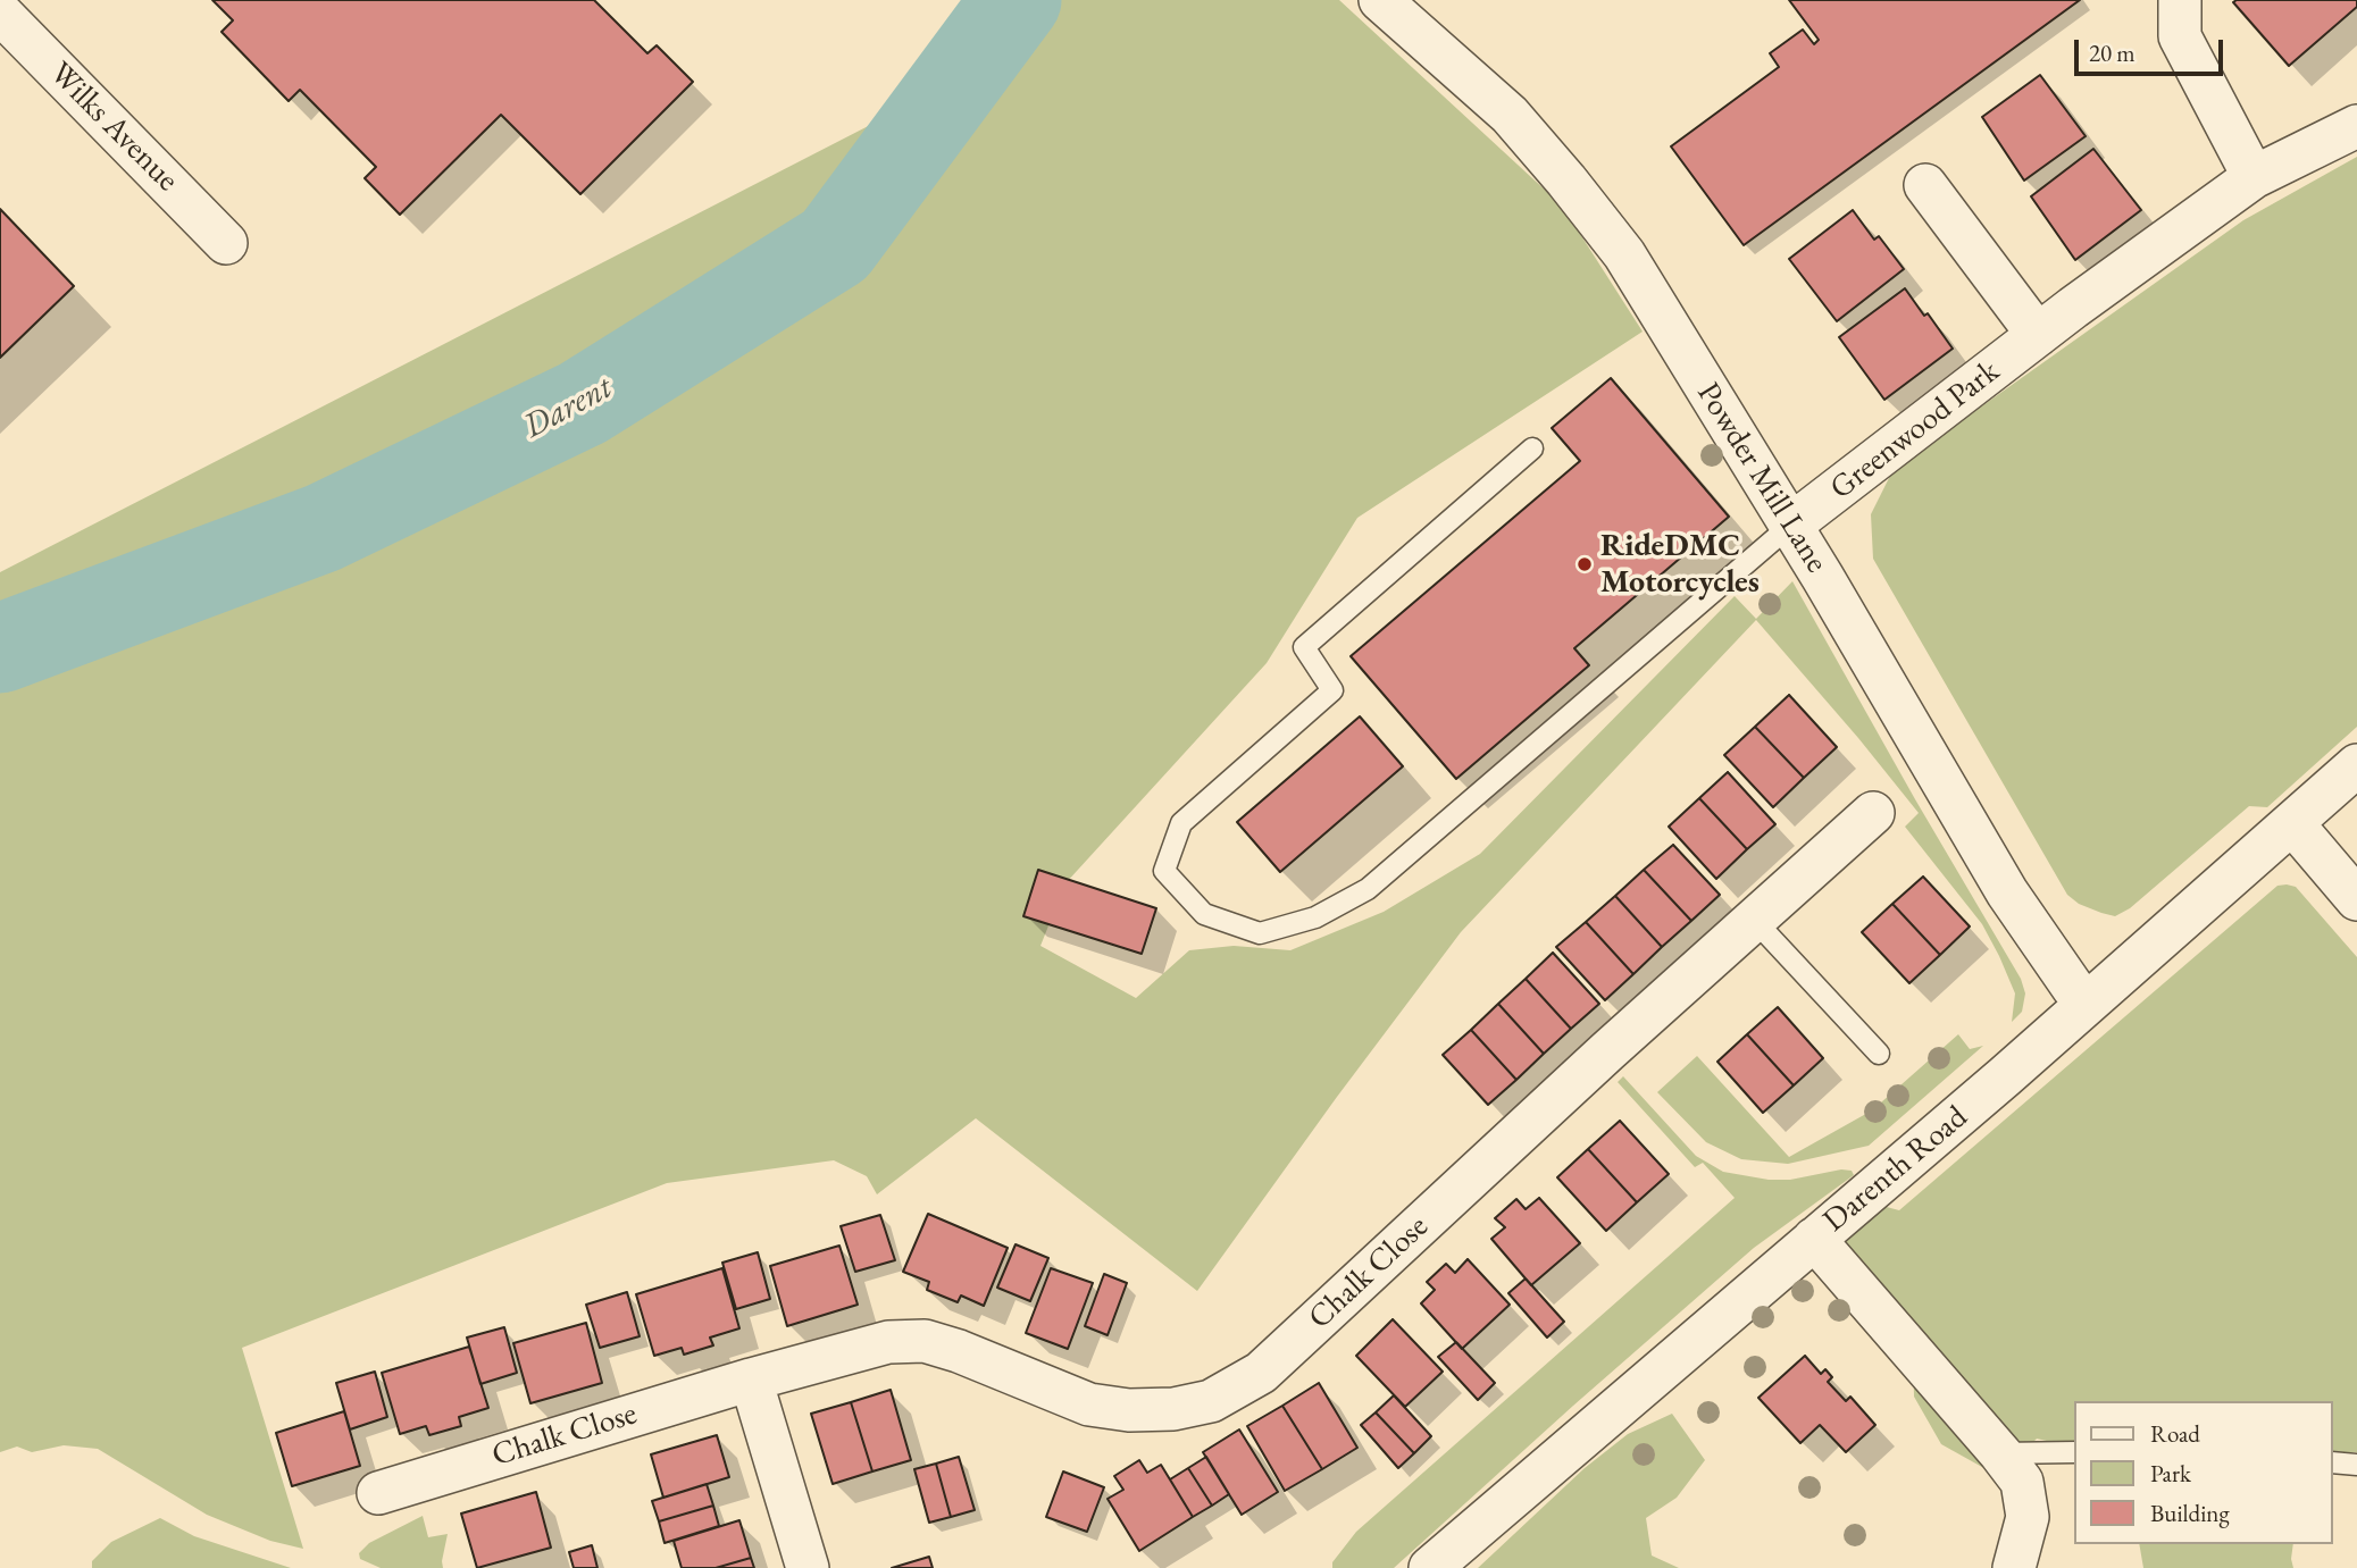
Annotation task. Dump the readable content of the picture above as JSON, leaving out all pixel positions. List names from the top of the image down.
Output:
{
  "streets": {
    "street": [
      "Wilks Avenue",
      "Greenwood Park",
      "Powder Mill Lane",
      "Darenth Road",
      "Chalk Close"
    ]
  },
  "crossings": [
    ["Greenwood Park", "Powder Mill Lane"],
    ["Powder Mill Lane", "Darenth Road"]
  ],
  "water": ["Darent"],
  "places": ["RideDMC Motorcycles"],
  "legend": ["Road", "Park", "Building"],
  "scale_bar": "20 m"
}
